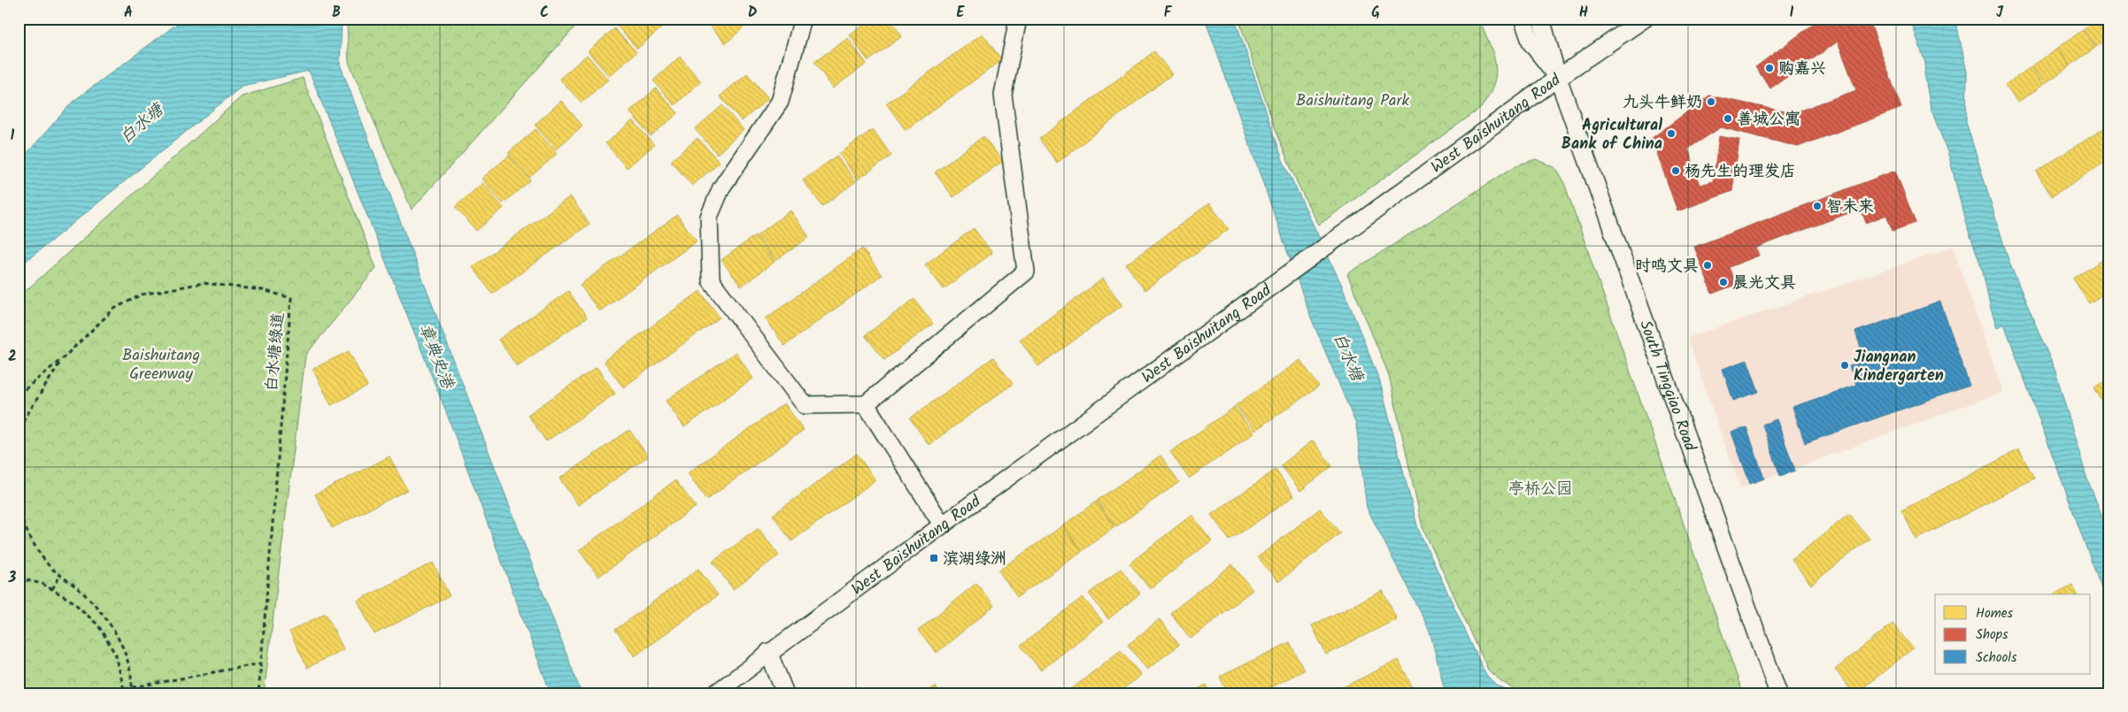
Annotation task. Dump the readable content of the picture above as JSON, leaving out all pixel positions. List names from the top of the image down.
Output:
{
  "streets": {
    "street": ["West Baishuitang Road", "South Tingqiao Road"],
    "path": ["白水塘绿道"]
  },
  "crossings": [
    ["West Baishuitang Road", "South Tingqiao Road"]
  ],
  "water": ["白水塘", "章典史港"],
  "parks": ["Baishuitang Park", "Baishuitang Greenway", "亭桥公园"],
  "places": {
    "other": [
      "购嘉兴",
      "九头牛鲜奶",
      "善城公寓",
      "Agricultural Bank of China",
      "杨先生的理发店",
      "智未来",
      "时鸣文具",
      "晨光文具",
      "Jiangnan Kindergarten"
    ],
    "transit": ["滨湖绿洲"]
  },
  "legend": ["Homes", "Shops", "Schools"],
  "grid": {
    "columns": [
      "A",
      "B",
      "C",
      "D",
      "E",
      "F",
      "G",
      "H",
      "I",
      "J"
    ],
    "rows": ["1", "2", "3"]
  }
}
